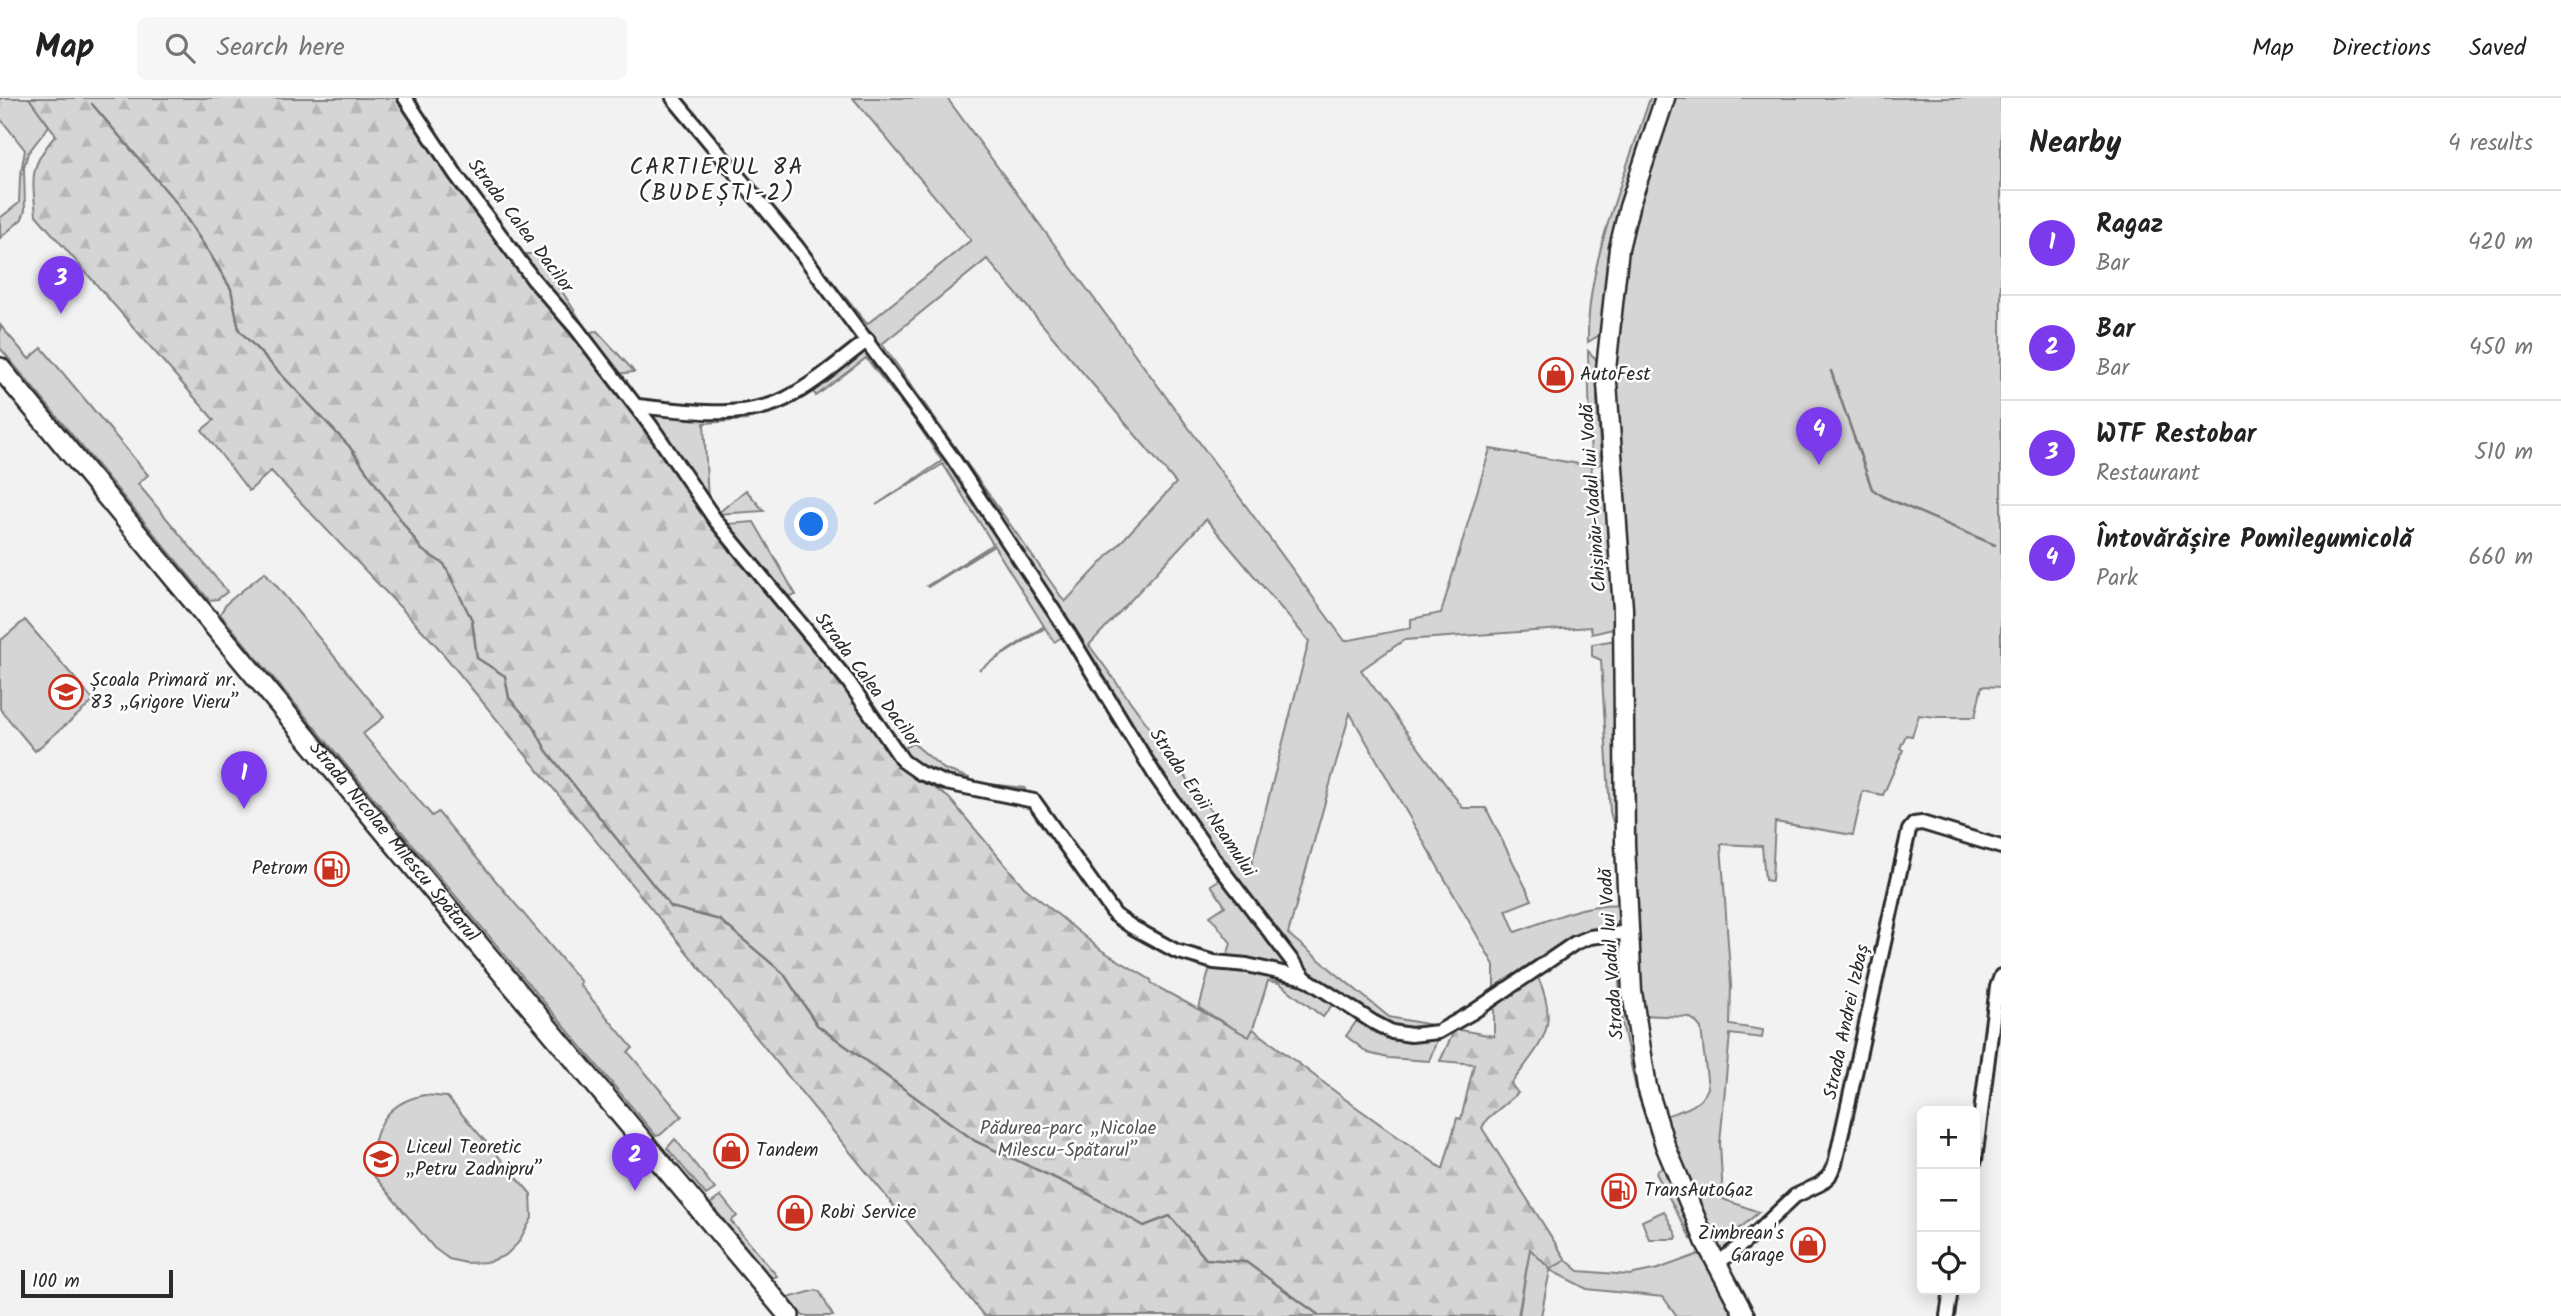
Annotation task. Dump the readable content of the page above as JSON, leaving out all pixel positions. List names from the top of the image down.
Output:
{
  "streets": {
    "main road": ["Chișinău-Vadul lui Vodă", "Strada Nicolae Milescu Spătarul", "Strada Vadul lui Vodă"],
    "street": ["Strada Calea Dacilor", "Strada Eroii Neamului", "Strada Andrei Izbaș"]
  },
  "crossings": [
    ["Strada Calea Dacilor", "Strada Eroii Neamului"],
    ["Chișinău-Vadul lui Vodă", "Strada Vadul lui Vodă"],
    ["Strada Eroii Neamului", "Strada Vadul lui Vodă"],
    ["Strada Vadul lui Vodă", "Strada Andrei Izbaș"]
  ],
  "districts": ["CARTIERUL 8A (BUDEȘTI-2)"],
  "parks": ["Pădurea-parc „Nicolae Milescu-Spătarul”"],
  "places": {
    "shop": [
      "AutoFest",
      "Tandem",
      "Robi Service",
      "Zimbrean's Garage"
    ],
    "school or university": ["Școala Primară nr. 83 „Grigore Vieru”", "Liceul Teoretic „Petru Zadnipru”"],
    "fuel station": ["Petrom", "TransAutoGaz"]
  },
  "scale_bar": "100 m",
  "page": {
    "header": "Map",
    "search": "Search here",
    "nav": ["Map", "Directions", "Saved"],
    "heading": ["Nearby", "4 results"],
    "list": [
      {
        "mark": "1",
        "name": "Ragaz",
        "note": "Bar",
        "value": "420 m"
      },
      {
        "mark": "2",
        "name": "Bar",
        "note": "Bar",
        "value": "450 m"
      },
      {
        "mark": "3",
        "name": "WTF Restobar",
        "note": "Restaurant",
        "value": "510 m"
      },
      {
        "mark": "4",
        "name": "Întovărășire Pomilegumicolă",
        "note": "Park",
        "value": "660 m"
      }
    ],
    "pins": [
      "3",
      "4",
      "1",
      "2"
    ],
    "map_buttons": ["+", "−"],
    "scale": "100 m"
  }
}
